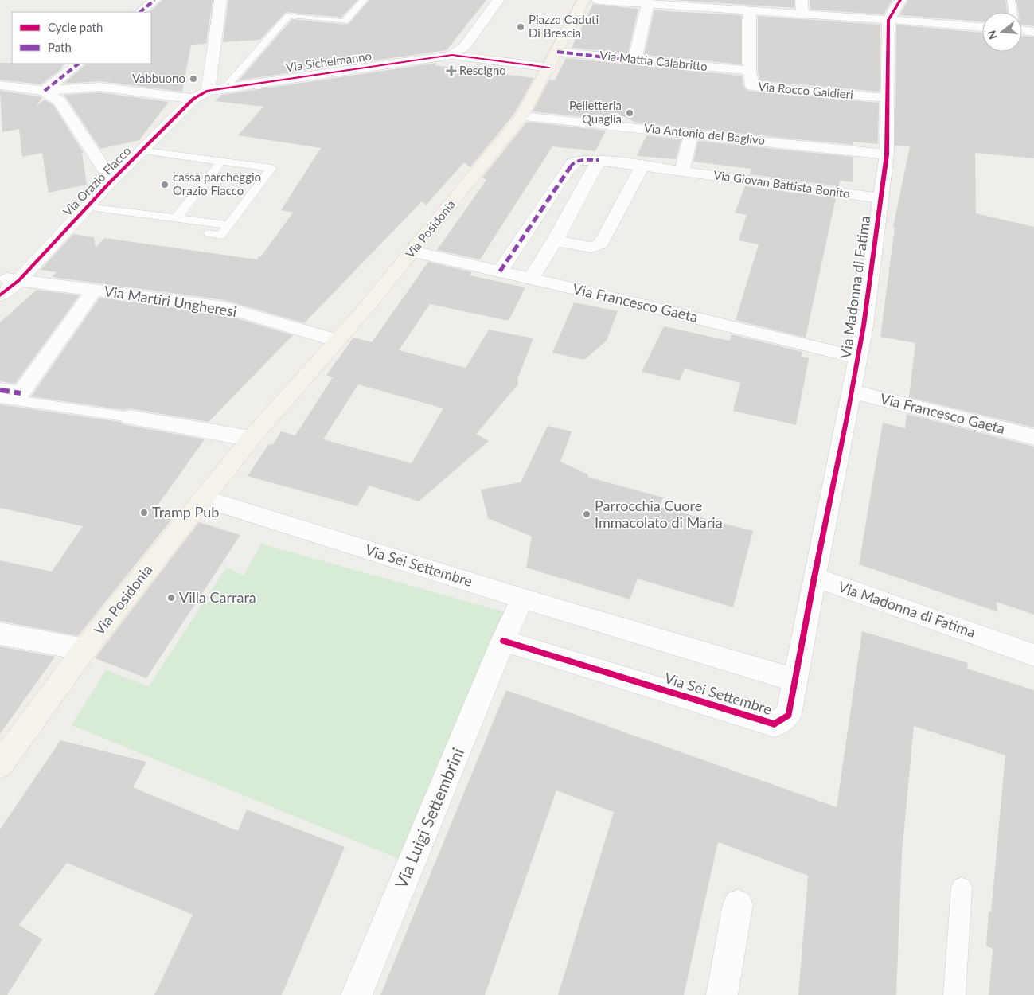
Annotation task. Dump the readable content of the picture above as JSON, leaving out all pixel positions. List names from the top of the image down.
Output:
{
  "streets": {
    "main road": ["Via Posidonia"],
    "street": [
      "Via Mattia Calabritto",
      "Via Sichelmanno",
      "Via Rocco Galdieri",
      "Via Antonio del Baglivo",
      "Via Orazio Flacco",
      "Via Giovan Battista Bonito",
      "Via Madonna di Fatima",
      "Via Martiri Ungheresi",
      "Via Francesco Gaeta",
      "Via Sei Settembre",
      "Via Luigi Settembrini"
    ]
  },
  "crossings": [
    ["Via Mattia Calabritto", "Via Sichelmanno"],
    ["Via Mattia Calabritto", "Via Rocco Galdieri"],
    ["Via Mattia Calabritto", "Via Posidonia"],
    ["Via Rocco Galdieri", "Via Madonna di Fatima"],
    ["Via Antonio del Baglivo", "Via Posidonia"],
    ["Via Antonio del Baglivo", "Via Madonna di Fatima"],
    ["Via Orazio Flacco", "Via Martiri Ungheresi"],
    ["Via Giovan Battista Bonito", "Via Madonna di Fatima"],
    ["Via Giovan Battista Bonito", "Via Francesco Gaeta"],
    ["Via Posidonia", "Via Martiri Ungheresi"],
    ["Via Posidonia", "Via Francesco Gaeta"],
    ["Via Posidonia", "Via Sei Settembre"],
    ["Via Madonna di Fatima", "Via Francesco Gaeta"],
    ["Via Madonna di Fatima", "Via Sei Settembre"],
    ["Via Sei Settembre", "Via Luigi Settembrini"]
  ],
  "places": {
    "other": [
      "Piazza Caduti Di Brescia",
      "Vabbuono",
      "Pelletteria Quaglia",
      "cassa parcheggio Orazio Flacco",
      "Tramp Pub",
      "Parrocchia Cuore Immacolato di Maria",
      "Villa Carrara"
    ],
    "health": ["Rescigno"]
  },
  "legend": ["Cycle path", "Path"],
  "north": "left"
}
